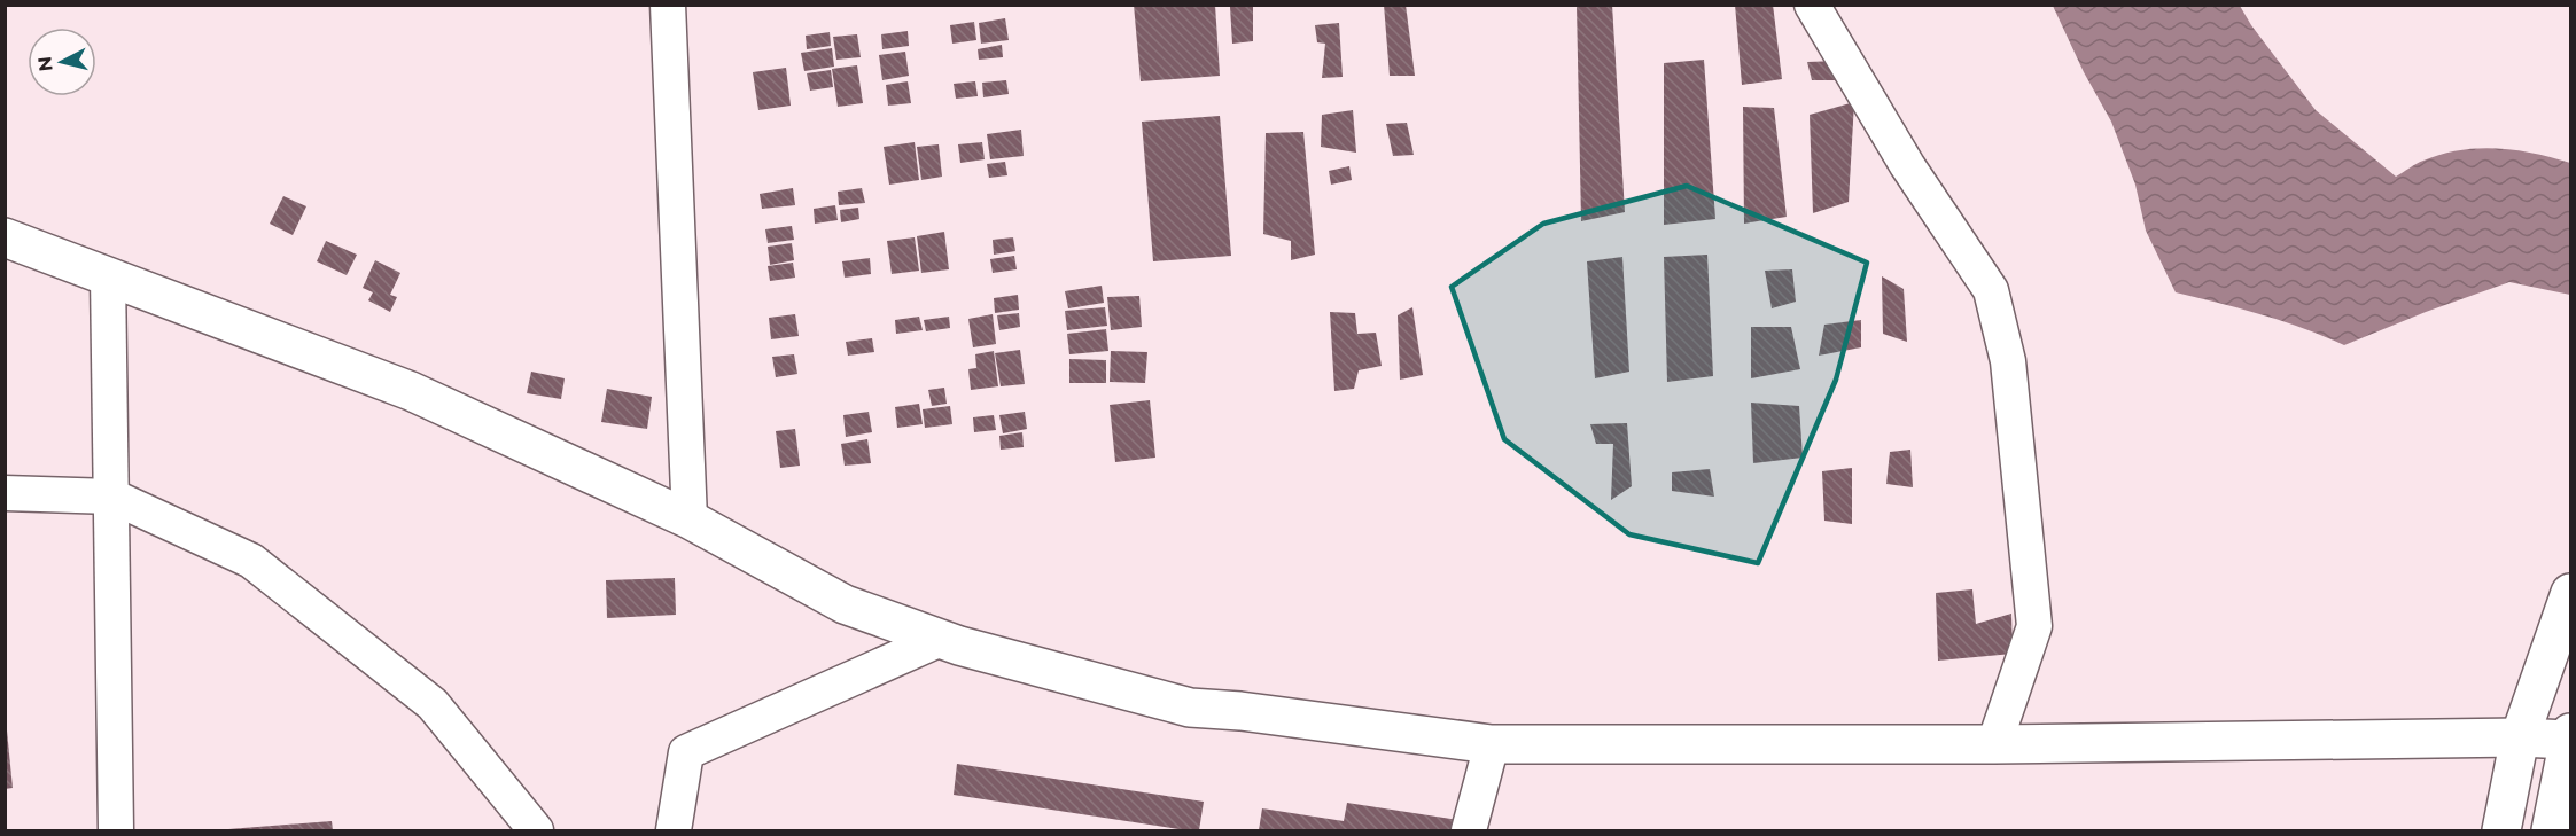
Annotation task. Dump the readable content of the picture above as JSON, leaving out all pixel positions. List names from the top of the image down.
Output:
{
  "north": "left"
}
